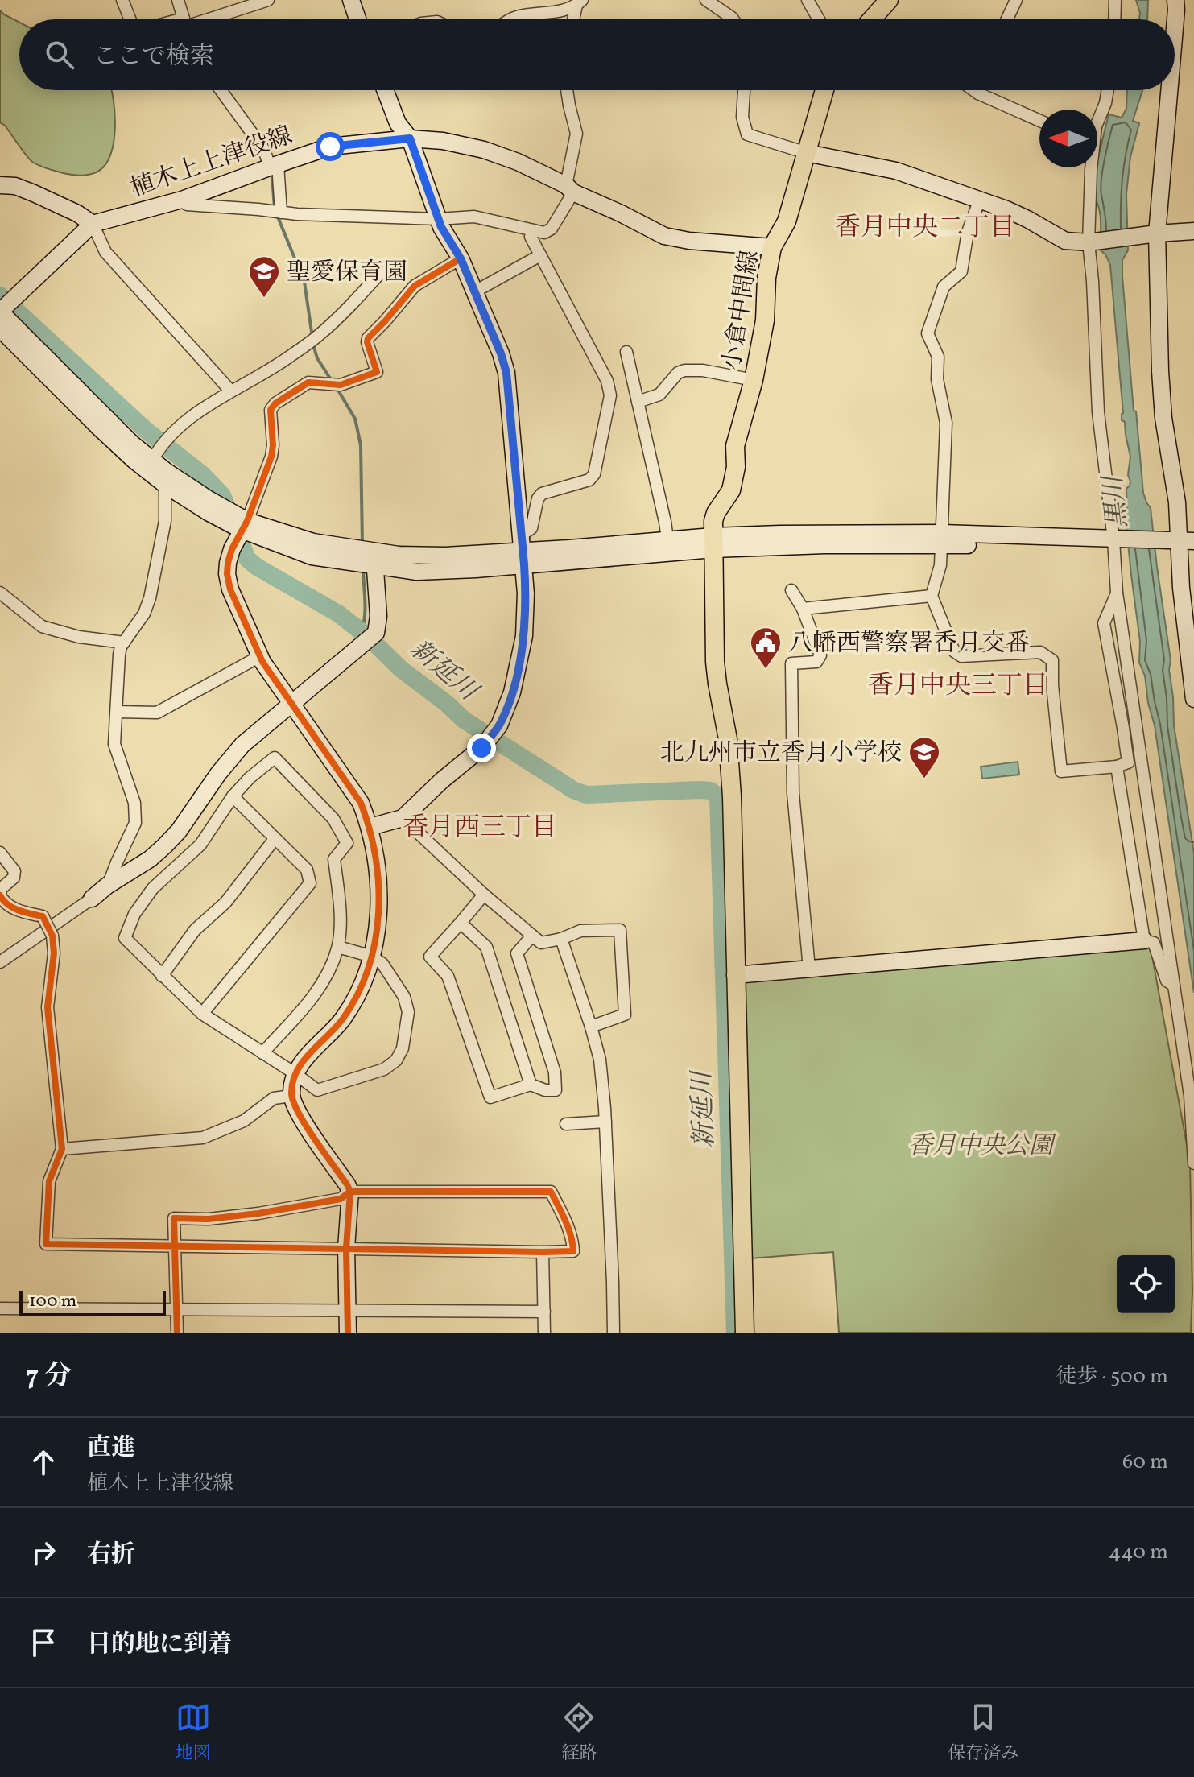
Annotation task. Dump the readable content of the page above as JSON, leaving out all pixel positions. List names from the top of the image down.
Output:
{
  "streets": {
    "main road": ["小倉中間線"],
    "street": ["植木上上津役線"]
  },
  "crossings": [
    ["植木上上津役線", "小倉中間線"]
  ],
  "districts": ["香月中央二丁目", "香月中央三丁目", "香月西三丁目"],
  "water": ["黒川", "新延川"],
  "parks": ["香月中央公園"],
  "places": {
    "school or university": ["聖愛保育園", "北九州市立香月小学校"],
    "public building": ["八幡西警察署香月交番"]
  },
  "scale_bar": "100 m",
  "north": "left",
  "page": {
    "search": "ここで検索",
    "scale": "100 m",
    "heading": ["7 分", "徒歩 · 500 m"],
    "list": [
      ["直進", "植木上上津役線", "60 m"],
      ["右折", "440 m"],
      "目的地に到着"
    ],
    "nav": ["地図", "経路", "保存済み"]
  }
}
